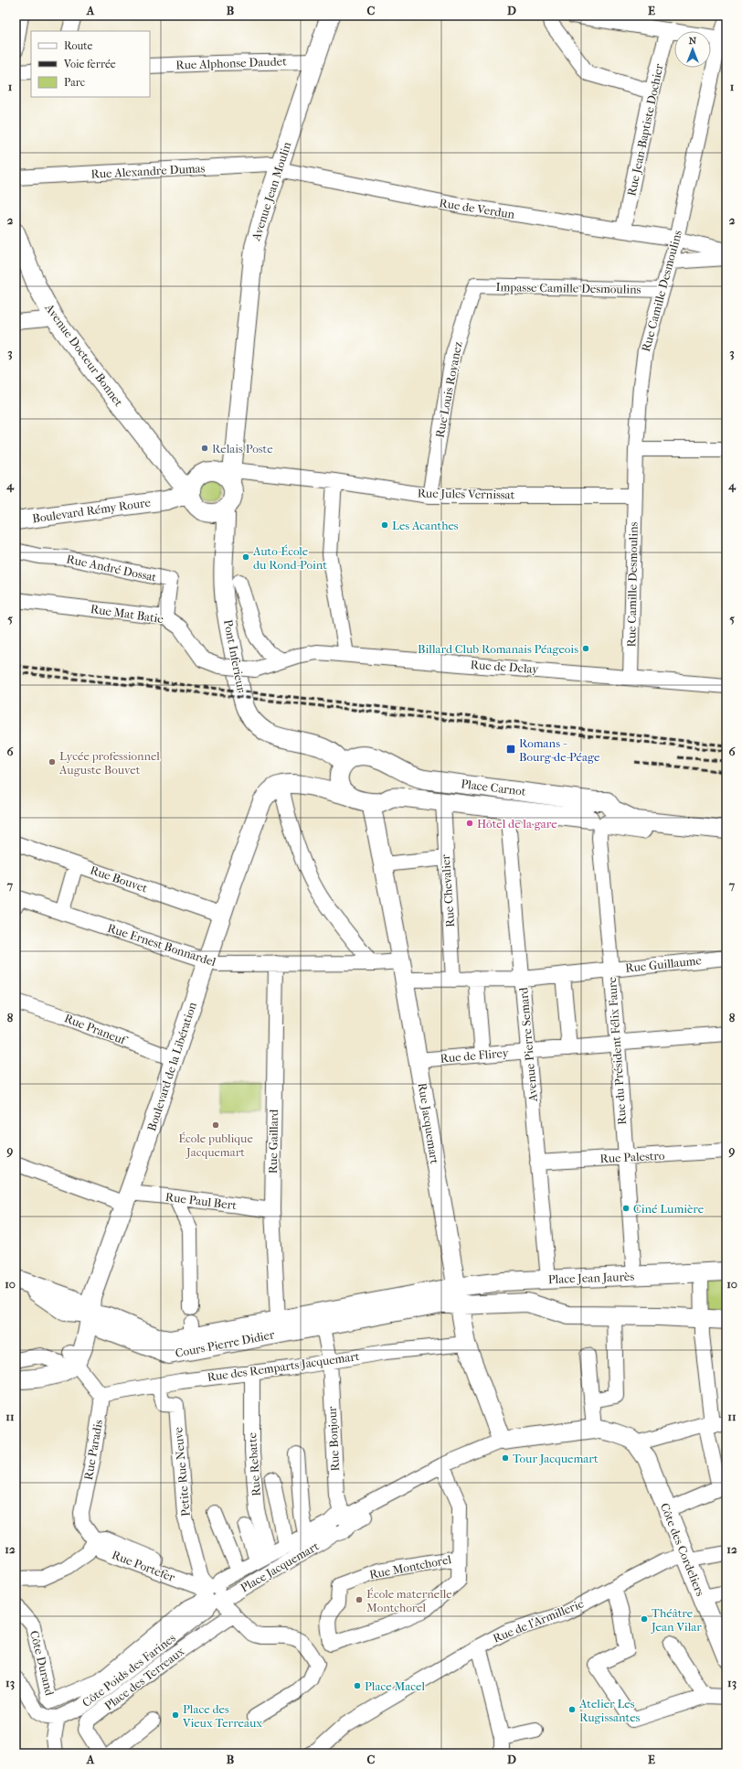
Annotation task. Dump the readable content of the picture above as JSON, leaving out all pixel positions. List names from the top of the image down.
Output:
{
  "streets": {
    "main road": [
      "Avenue Jean Moulin",
      "Avenue Docteur Bonnet",
      "Boulevard Rémy Roure",
      "Pont Inferieur",
      "Place Carnot",
      "Boulevard de la Libération",
      "Rue Jacquemart",
      "Place Jean Jaurès",
      "Cours Pierre Didier",
      "Côte des Cordeliers"
    ],
    "street": [
      "Rue Alphonse Daudet",
      "Rue Jean-Baptiste Dochier",
      "Rue Alexandre Dumas",
      "Rue de Verdun",
      "Impasse Camille Desmoulins",
      "Rue Camille Desmoulins",
      "Rue Louis Royanez",
      "Rue Jules Vernissat",
      "Rue André Dossat",
      "Rue Mat Batie",
      "Rue de Delay",
      "Rue Bouvet",
      "Rue Chevalier",
      "Rue Ernest Bonnardel",
      "Rue Guillaume",
      "Rue Praneuf",
      "Avenue Pierre Semard",
      "Rue du Président Félix Faure",
      "Rue de Flirey",
      "Rue Gaillard",
      "Rue Palestro",
      "Rue Paul Bert",
      "Rue des Remparts Jacquemart",
      "Rue Bonjour",
      "Rue Paradis",
      "Rue Rebatte",
      "Petite Rue Neuve",
      "Rue Portefer",
      "Place Jacquemart",
      "Rue Montchorel",
      "Rue de l'Armillerie",
      "Côte Durand",
      "Côte Poids des Farines",
      "Place des Terreaux"
    ]
  },
  "crossings": [
    ["Rue Alphonse Daudet", "Avenue Jean Moulin"],
    ["Rue Jean-Baptiste Dochier", "Rue de Verdun"],
    ["Rue Alexandre Dumas", "Avenue Jean Moulin"],
    ["Rue Alexandre Dumas", "Rue de Verdun"],
    ["Avenue Jean Moulin", "Rue de Verdun"],
    ["Avenue Jean Moulin", "Rue Jules Vernissat"],
    ["Avenue Jean Moulin", "Boulevard Rémy Roure"],
    ["Avenue Jean Moulin", "Pont Inferieur"],
    ["Rue de Verdun", "Rue Camille Desmoulins"],
    ["Impasse Camille Desmoulins", "Rue Camille Desmoulins"],
    ["Impasse Camille Desmoulins", "Rue Louis Royanez"],
    ["Rue Camille Desmoulins", "Rue Jules Vernissat"],
    ["Rue Camille Desmoulins", "Rue de Delay"],
    ["Rue Louis Royanez", "Rue Jules Vernissat"],
    ["Boulevard Rémy Roure", "Pont Inferieur"],
    ["Rue André Dossat", "Rue Mat Batie"],
    ["Rue Mat Batie", "Rue de Delay"],
    ["Pont Inferieur", "Place Carnot"],
    ["Pont Inferieur", "Rue Jacquemart"],
    ["Place Carnot", "Rue Chevalier"],
    ["Place Carnot", "Avenue Pierre Semard"],
    ["Place Carnot", "Rue du Président Félix Faure"],
    ["Place Carnot", "Rue Jacquemart"],
    ["Rue Bouvet", "Boulevard de la Libération"],
    ["Rue Chevalier", "Rue Guillaume"],
    ["Rue Ernest Bonnardel", "Boulevard de la Libération"],
    ["Rue Ernest Bonnardel", "Rue Jacquemart"],
    ["Rue Ernest Bonnardel", "Rue Gaillard"],
    ["Rue Guillaume", "Avenue Pierre Semard"],
    ["Rue Guillaume", "Rue du Président Félix Faure"],
    ["Rue Guillaume", "Rue Jacquemart"],
    ["Rue Praneuf", "Boulevard de la Libération"],
    ["Avenue Pierre Semard", "Rue de Flirey"],
    ["Avenue Pierre Semard", "Rue Palestro"],
    ["Avenue Pierre Semard", "Place Jean Jaurès"],
    ["Rue du Président Félix Faure", "Rue de Flirey"],
    ["Rue du Président Félix Faure", "Rue Palestro"],
    ["Rue du Président Félix Faure", "Place Jean Jaurès"],
    ["Rue de Flirey", "Rue Jacquemart"],
    ["Boulevard de la Libération", "Rue Paul Bert"],
    ["Boulevard de la Libération", "Cours Pierre Didier"],
    ["Rue Jacquemart", "Place Jean Jaurès"],
    ["Rue Jacquemart", "Cours Pierre Didier"],
    ["Rue Jacquemart", "Rue des Remparts Jacquemart"],
    ["Rue Jacquemart", "Place Jacquemart"],
    ["Rue Gaillard", "Rue Paul Bert"],
    ["Rue Gaillard", "Cours Pierre Didier"],
    ["Place Jean Jaurès", "Cours Pierre Didier"],
    ["Cours Pierre Didier", "Rue Bonjour"],
    ["Rue des Remparts Jacquemart", "Rue Bonjour"],
    ["Rue des Remparts Jacquemart", "Rue Paradis"],
    ["Rue des Remparts Jacquemart", "Rue Rebatte"],
    ["Rue des Remparts Jacquemart", "Petite Rue Neuve"],
    ["Rue Bonjour", "Place Jacquemart"],
    ["Rue Paradis", "Rue Portefer"],
    ["Rue Rebatte", "Place Jacquemart"],
    ["Petite Rue Neuve", "Rue Portefer"],
    ["Petite Rue Neuve", "Place Jacquemart"],
    ["Petite Rue Neuve", "Côte Durand"],
    ["Petite Rue Neuve", "Côte Poids des Farines"],
    ["Côte des Cordeliers", "Rue de l'Armillerie"],
    ["Rue Portefer", "Place Jacquemart"],
    ["Rue Portefer", "Côte Durand"],
    ["Rue Portefer", "Côte Poids des Farines"],
    ["Place Jacquemart", "Côte Durand"],
    ["Place Jacquemart", "Côte Poids des Farines"],
    ["Côte Durand", "Côte Poids des Farines"]
  ],
  "places": {
    "other": [
      "Relais Poste",
      "Les Acanthes",
      "Auto-École du Rond-Point",
      "Billard Club Romanais Péageois",
      "Lycée professionnel Auguste Bouvet",
      "Hôtel de la gare",
      "École publique Jacquemart",
      "Ciné Lumière",
      "Tour Jacquemart",
      "École maternelle Montchorel",
      "Théâtre Jean Vilar",
      "Place Macel",
      "Atelier Les Rugissantes",
      "Place des Vieux Terreaux"
    ],
    "transit": ["Romans - Bourg-de-Péage"]
  },
  "legend": ["Route", "Voie ferrée", "Parc"],
  "north": "top",
  "grid": {
    "columns": [
      "A",
      "B",
      "C",
      "D",
      "E"
    ],
    "rows": [
      "1",
      "2",
      "3",
      "4",
      "5",
      "6",
      "7",
      "8",
      "9",
      "10",
      "11",
      "12",
      "13"
    ]
  }
}
